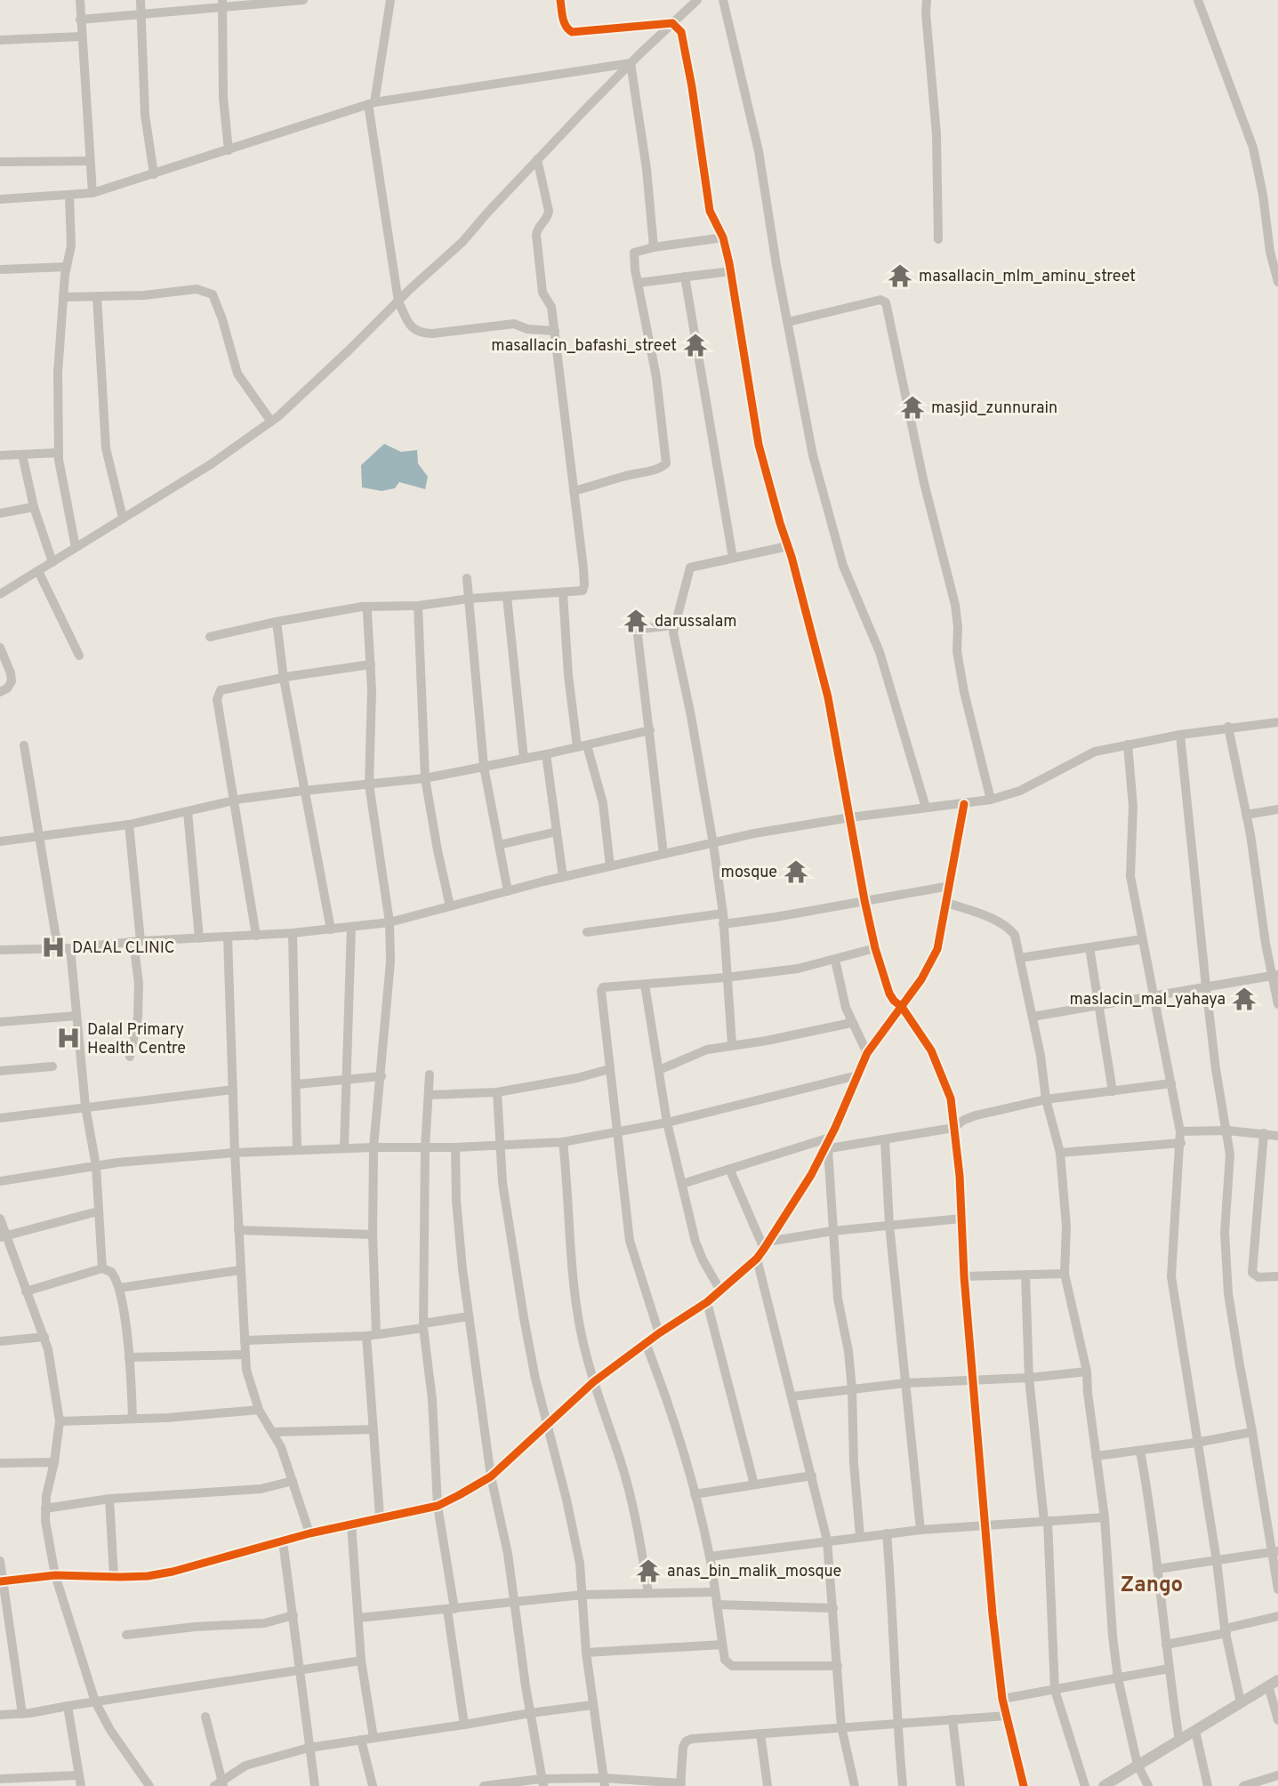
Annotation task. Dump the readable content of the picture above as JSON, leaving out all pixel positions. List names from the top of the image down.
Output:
{
  "districts": ["Zango"],
  "places": {
    "temple": [
      "masallacin_mlm_aminu_street",
      "masallacin_bafashi_street",
      "masjid_zunnurain",
      "darussalam",
      "mosque",
      "maslacin_mal_yahaya",
      "anas_bin_malik_mosque"
    ],
    "hospital": ["DALAL CLINIC", "Dalal Primary Health Centre"]
  }
}
